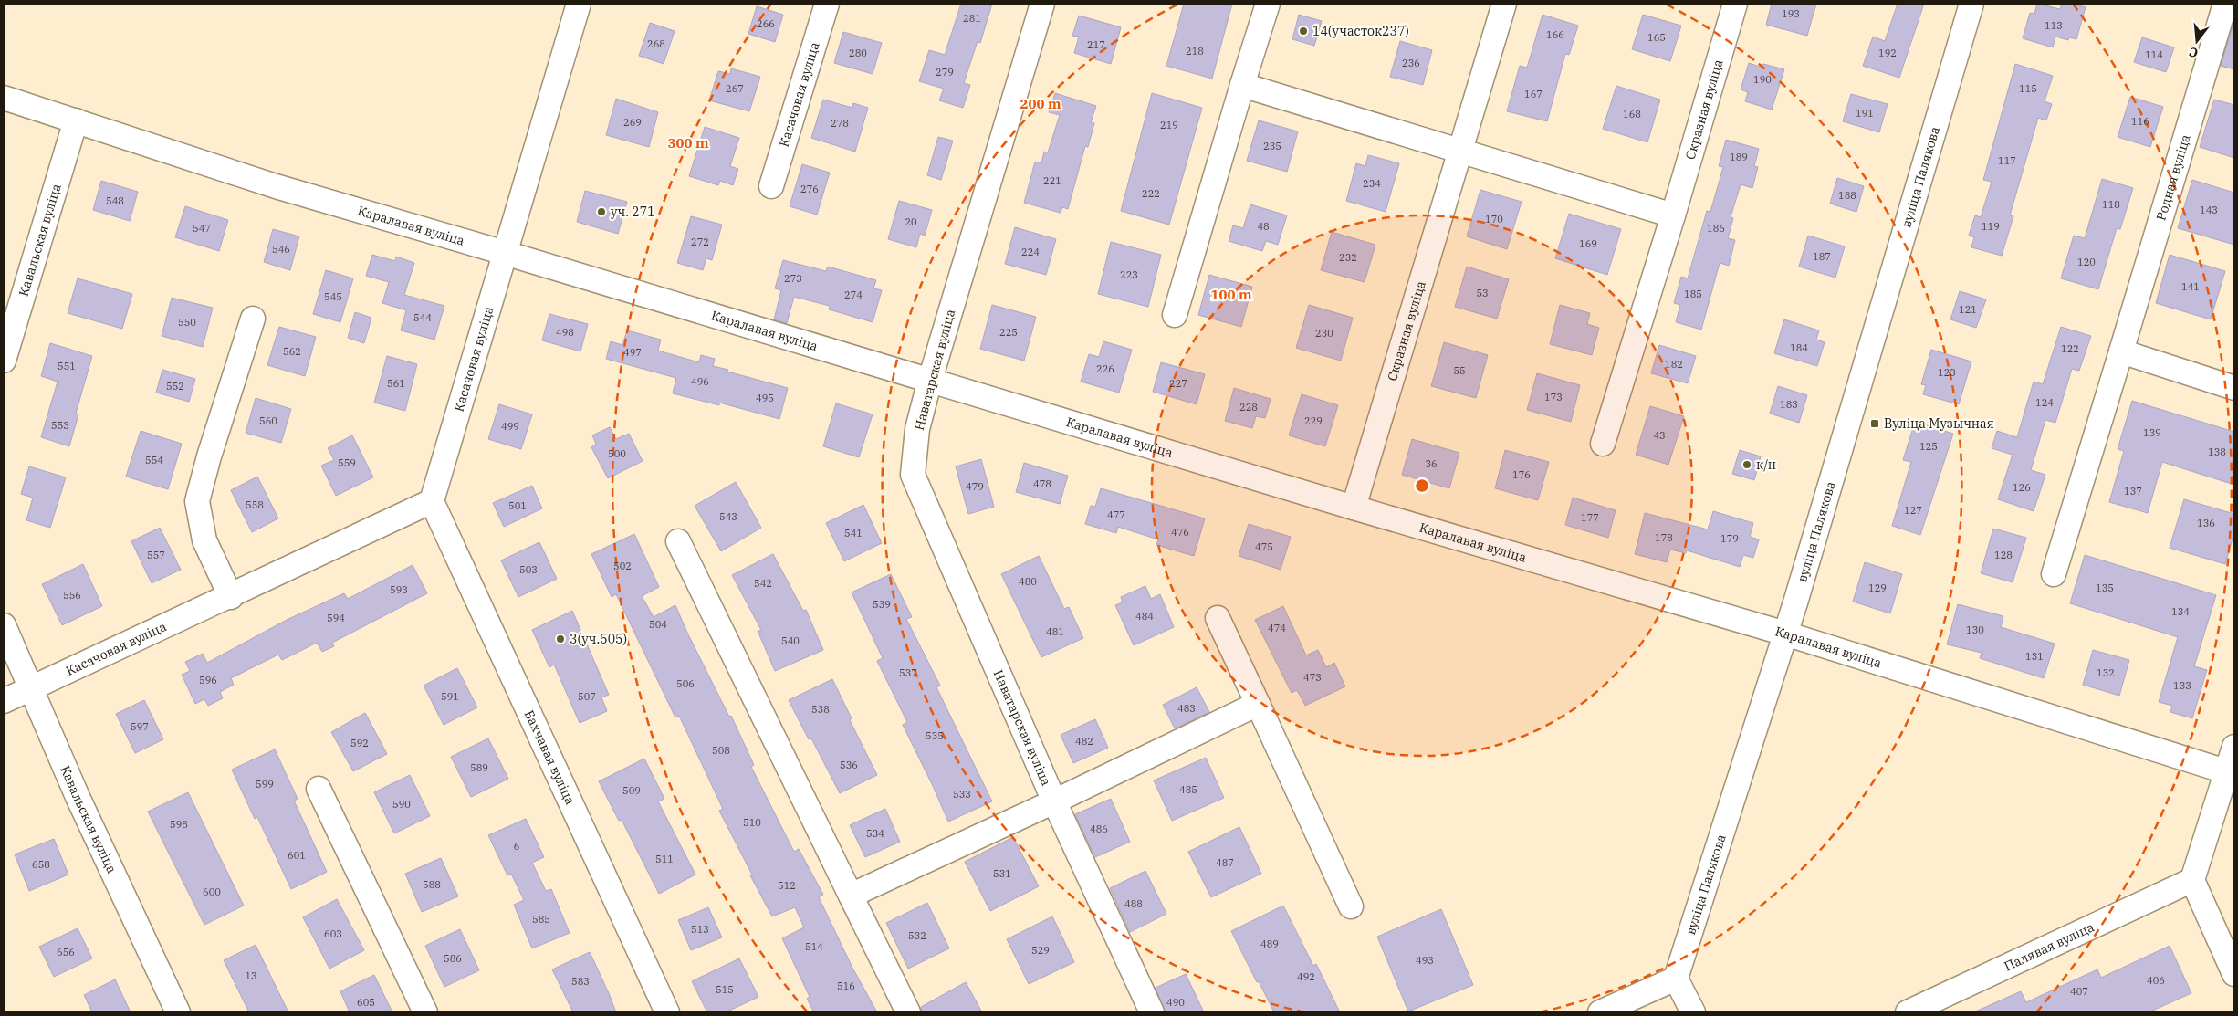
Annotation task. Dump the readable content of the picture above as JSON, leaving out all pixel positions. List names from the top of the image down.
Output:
{
  "streets": {
    "street": [
      "Касачовая вуліца",
      "Скразная вуліца",
      "вуліца Палякова",
      "Родная вуліца",
      "Каралавая вуліца",
      "Кавальская вуліца",
      "Наватарская вуліца",
      "Бахчавая вуліца",
      "Палявая вуліца"
    ]
  },
  "crossings": [
    ["Касачовая вуліца", "Каралавая вуліца"],
    ["Касачовая вуліца", "Кавальская вуліца"],
    ["Касачовая вуліца", "Бахчавая вуліца"],
    ["Скразная вуліца", "Каралавая вуліца"],
    ["вуліца Палякова", "Каралавая вуліца"],
    ["Каралавая вуліца", "Кавальская вуліца"],
    ["Каралавая вуліца", "Наватарская вуліца"]
  ],
  "places": {
    "other": [
      "14(участок237)",
      "уч. 271",
      "к/н",
      "3(уч.505)"
    ],
    "transit": ["Вуліца Музычная"]
  },
  "house_numbers": [
    "193",
    "281",
    "266",
    "113",
    "166",
    "165",
    "268",
    "217",
    "218",
    "280",
    "192",
    "114",
    "236",
    "279",
    "190",
    "267",
    "115",
    "167",
    "191",
    "168",
    "116",
    "269",
    "278",
    "219",
    "235",
    "189",
    "117",
    "221",
    "234",
    "276",
    "222",
    "188",
    "548",
    "118",
    "143",
    "170",
    "20",
    "48",
    "119",
    "547",
    "186",
    "272",
    "169",
    "546",
    "224",
    "187",
    "232",
    "120",
    "223",
    "273",
    "141",
    "53",
    "185",
    "274",
    "545",
    "121",
    "544",
    "550",
    "498",
    "225",
    "230",
    "184",
    "122",
    "562",
    "497",
    "182",
    "551",
    "226",
    "55",
    "123",
    "496",
    "561",
    "227",
    "552",
    "173",
    "495",
    "124",
    "183",
    "228",
    "560",
    "229",
    "553",
    "499",
    "139",
    "43",
    "125",
    "138",
    "500",
    "554",
    "559",
    "36",
    "176",
    "478",
    "479",
    "126",
    "137",
    "558",
    "501",
    "127",
    "477",
    "543",
    "177",
    "136",
    "476",
    "541",
    "178",
    "179",
    "475",
    "557",
    "128",
    "502",
    "503",
    "480",
    "542",
    "129",
    "135",
    "593",
    "556",
    "539",
    "134",
    "484",
    "594",
    "504",
    "474",
    "130",
    "481",
    "540",
    "131",
    "537",
    "132",
    "473",
    "596",
    "506",
    "133",
    "591",
    "507",
    "483",
    "538",
    "597",
    "535",
    "482",
    "592",
    "508",
    "536",
    "589",
    "599",
    "485",
    "509",
    "533",
    "590",
    "510",
    "598",
    "486",
    "534",
    "6",
    "601",
    "511",
    "487",
    "658",
    "531",
    "588",
    "512",
    "600",
    "488",
    "585",
    "513",
    "603",
    "532",
    "489",
    "514",
    "529",
    "656",
    "586",
    "493",
    "13",
    "492",
    "406",
    "583",
    "516",
    "515",
    "407",
    "605",
    "490"
  ],
  "north": "bottom",
  "rings": ["200 m", "300 m", "100 m"]
}
